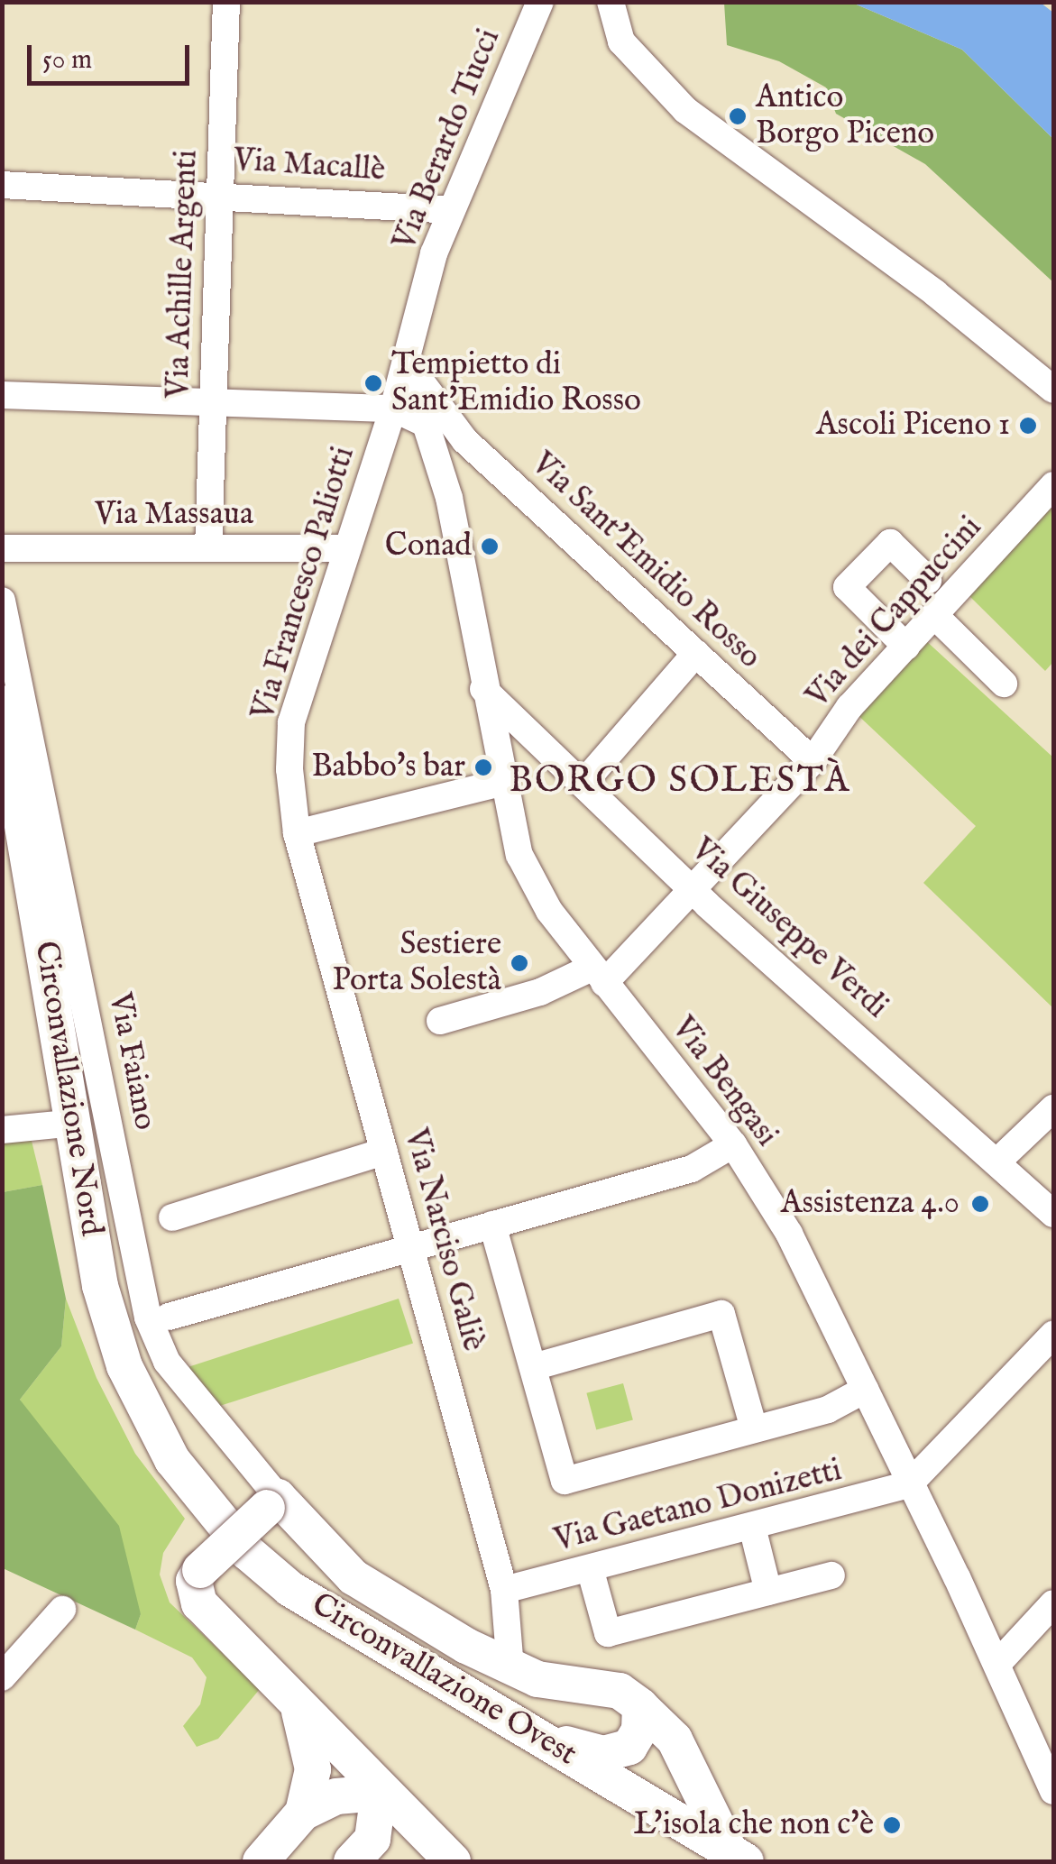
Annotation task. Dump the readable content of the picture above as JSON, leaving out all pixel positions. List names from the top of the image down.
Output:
{
  "streets": {
    "main road": ["Circonvallazione Nord", "Circonvallazione Ovest"],
    "street": [
      "Via Berardo Tucci",
      "Via Macallè",
      "Via Achille Argenti",
      "Via Massaua",
      "Via Sant'Emidio Rosso",
      "Via Francesco Paliotti",
      "Via dei Cappuccini",
      "Via Giuseppe Verdi",
      "Via Faiano",
      "Via Bengasi",
      "Via Narciso Galiè",
      "Via Gaetano Donizetti"
    ]
  },
  "crossings": [
    ["Via Berardo Tucci", "Via Macallè"],
    ["Via Berardo Tucci", "Via Sant'Emidio Rosso"],
    ["Via Berardo Tucci", "Via Francesco Paliotti"],
    ["Via Berardo Tucci", "Via Bengasi"],
    ["Via Macallè", "Via Achille Argenti"],
    ["Via Achille Argenti", "Via Massaua"],
    ["Via Massaua", "Via Francesco Paliotti"],
    ["Via Sant'Emidio Rosso", "Via dei Cappuccini"],
    ["Via Sant'Emidio Rosso", "Via Bengasi"],
    ["Via Francesco Paliotti", "Via Bengasi"],
    ["Via Francesco Paliotti", "Via Narciso Galiè"],
    ["Via dei Cappuccini", "Via Giuseppe Verdi"],
    ["Via dei Cappuccini", "Via Bengasi"],
    ["Via Giuseppe Verdi", "Via Bengasi"],
    ["Via Bengasi", "Via Gaetano Donizetti"],
    ["Circonvallazione Nord", "Circonvallazione Ovest"],
    ["Via Narciso Galiè", "Via Gaetano Donizetti"]
  ],
  "districts": ["BORGO SOLESTÀ"],
  "places": [
    "Antico Borgo Piceno",
    "Tempietto di Sant'Emidio Rosso",
    "Ascoli Piceno 1",
    "Conad",
    "Babbo's bar",
    "Sestiere Porta Solestà",
    "Assistenza 4.0",
    "L'isola che non c'è"
  ],
  "scale_bar": "50 m"
}
